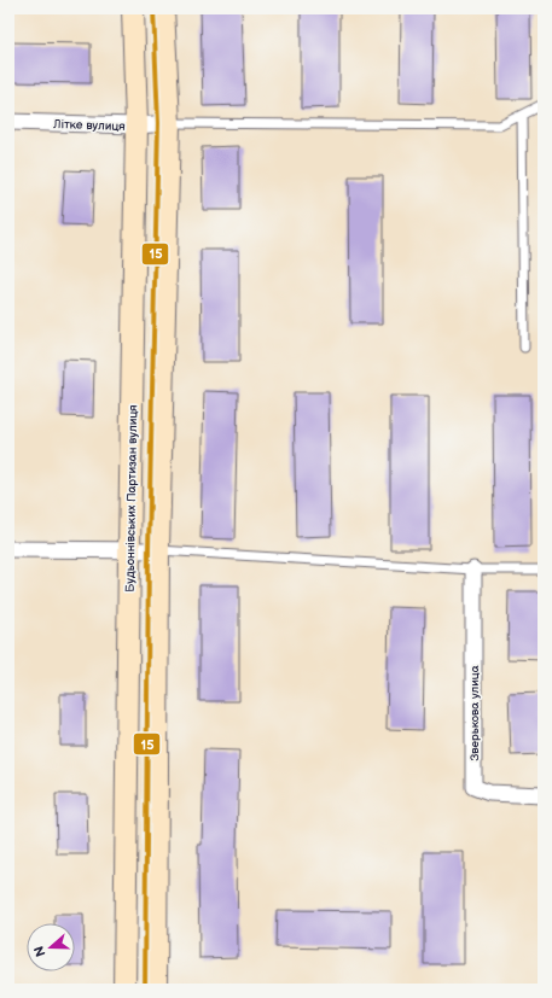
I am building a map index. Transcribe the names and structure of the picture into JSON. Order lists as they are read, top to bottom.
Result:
{
  "streets": {
    "main road": ["Будьоннівських Партизан вулиця"],
    "street": ["Літке вулиця", "Зверькова улица"]
  },
  "crossings": [
    ["Літке вулиця", "Будьоннівських Партизан вулиця"]
  ],
  "lines": ["transit line 15"],
  "north": "left"
}
